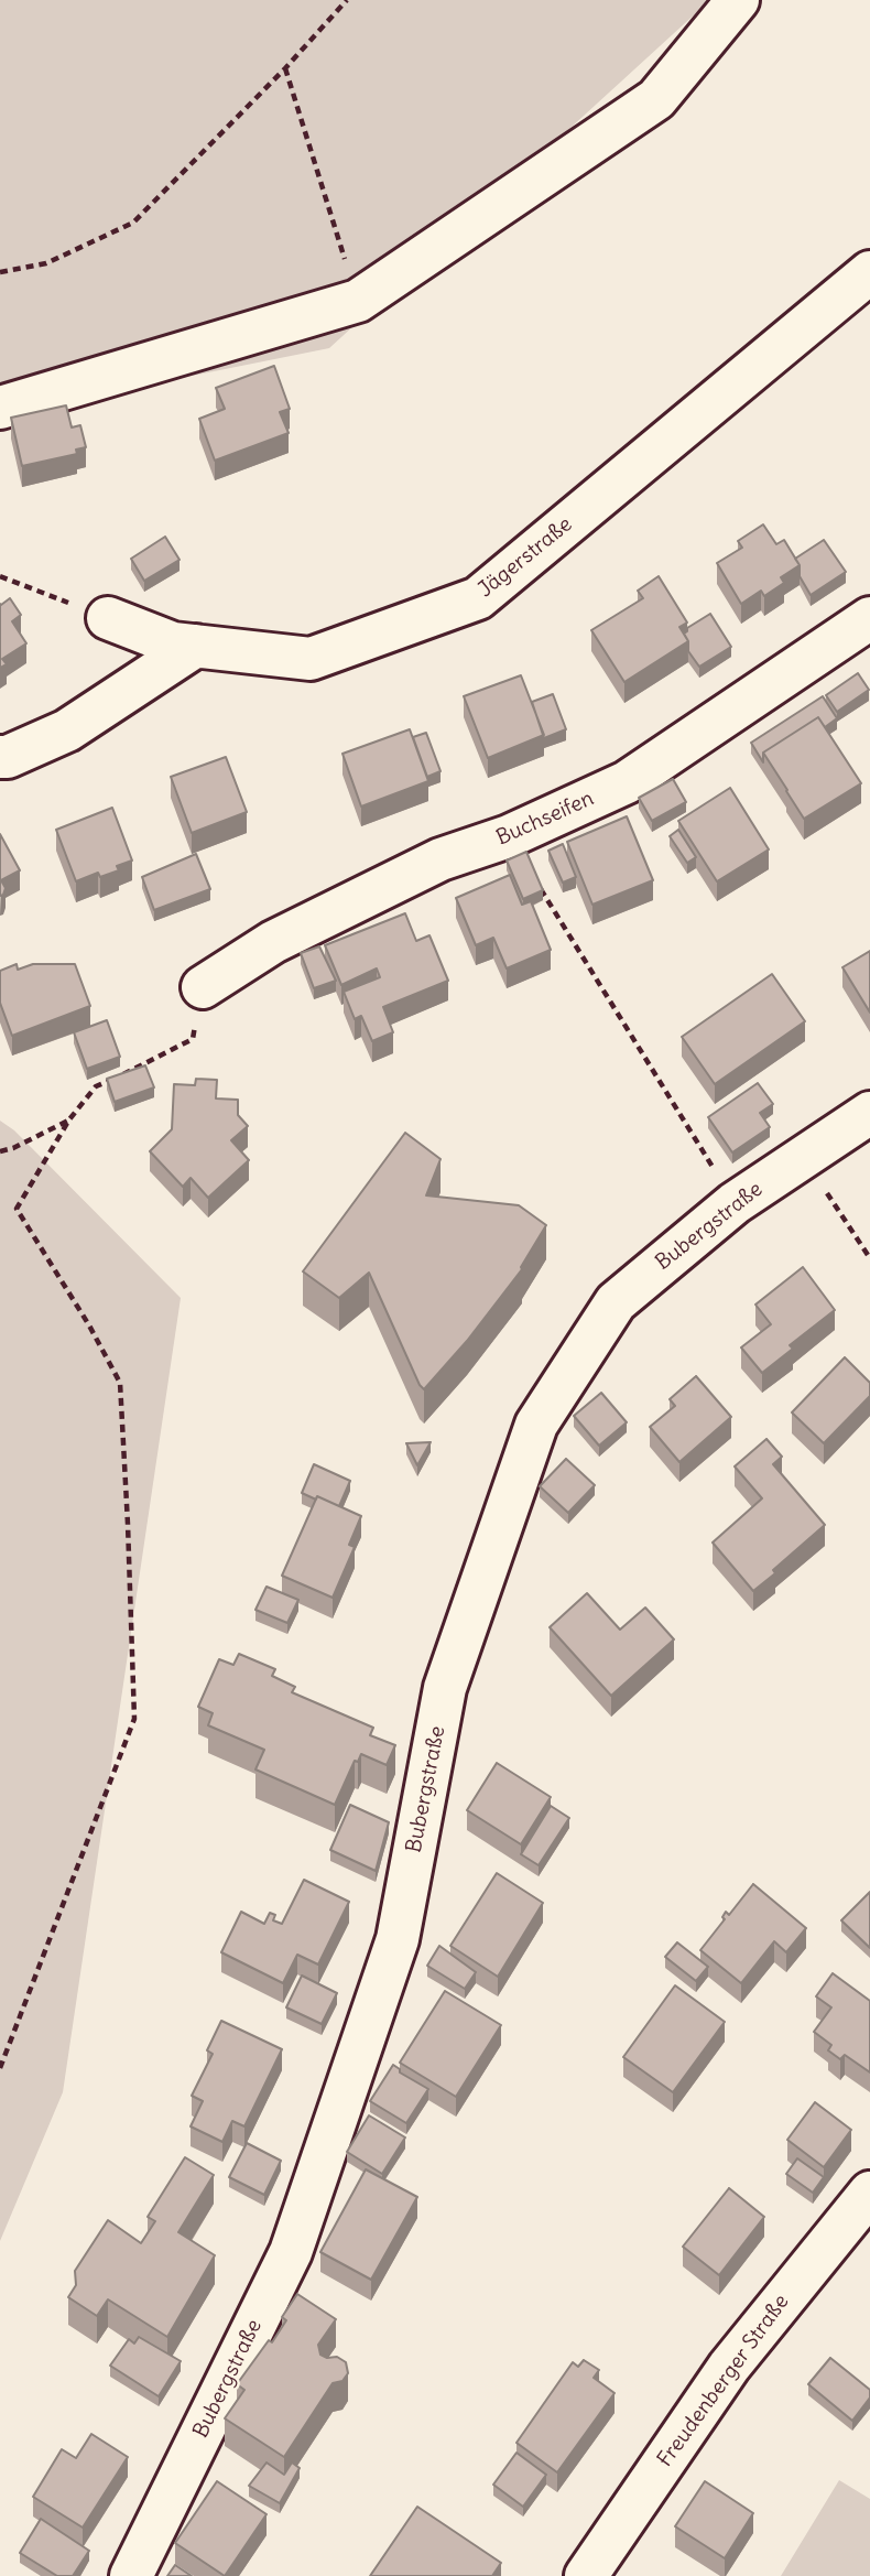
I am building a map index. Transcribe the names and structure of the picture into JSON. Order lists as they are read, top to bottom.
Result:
{
  "streets": {
    "street": [
      "Jägerstraße",
      "Buchseifen",
      "Bubergstraße",
      "Freudenberger Straße"
    ]
  }
}
